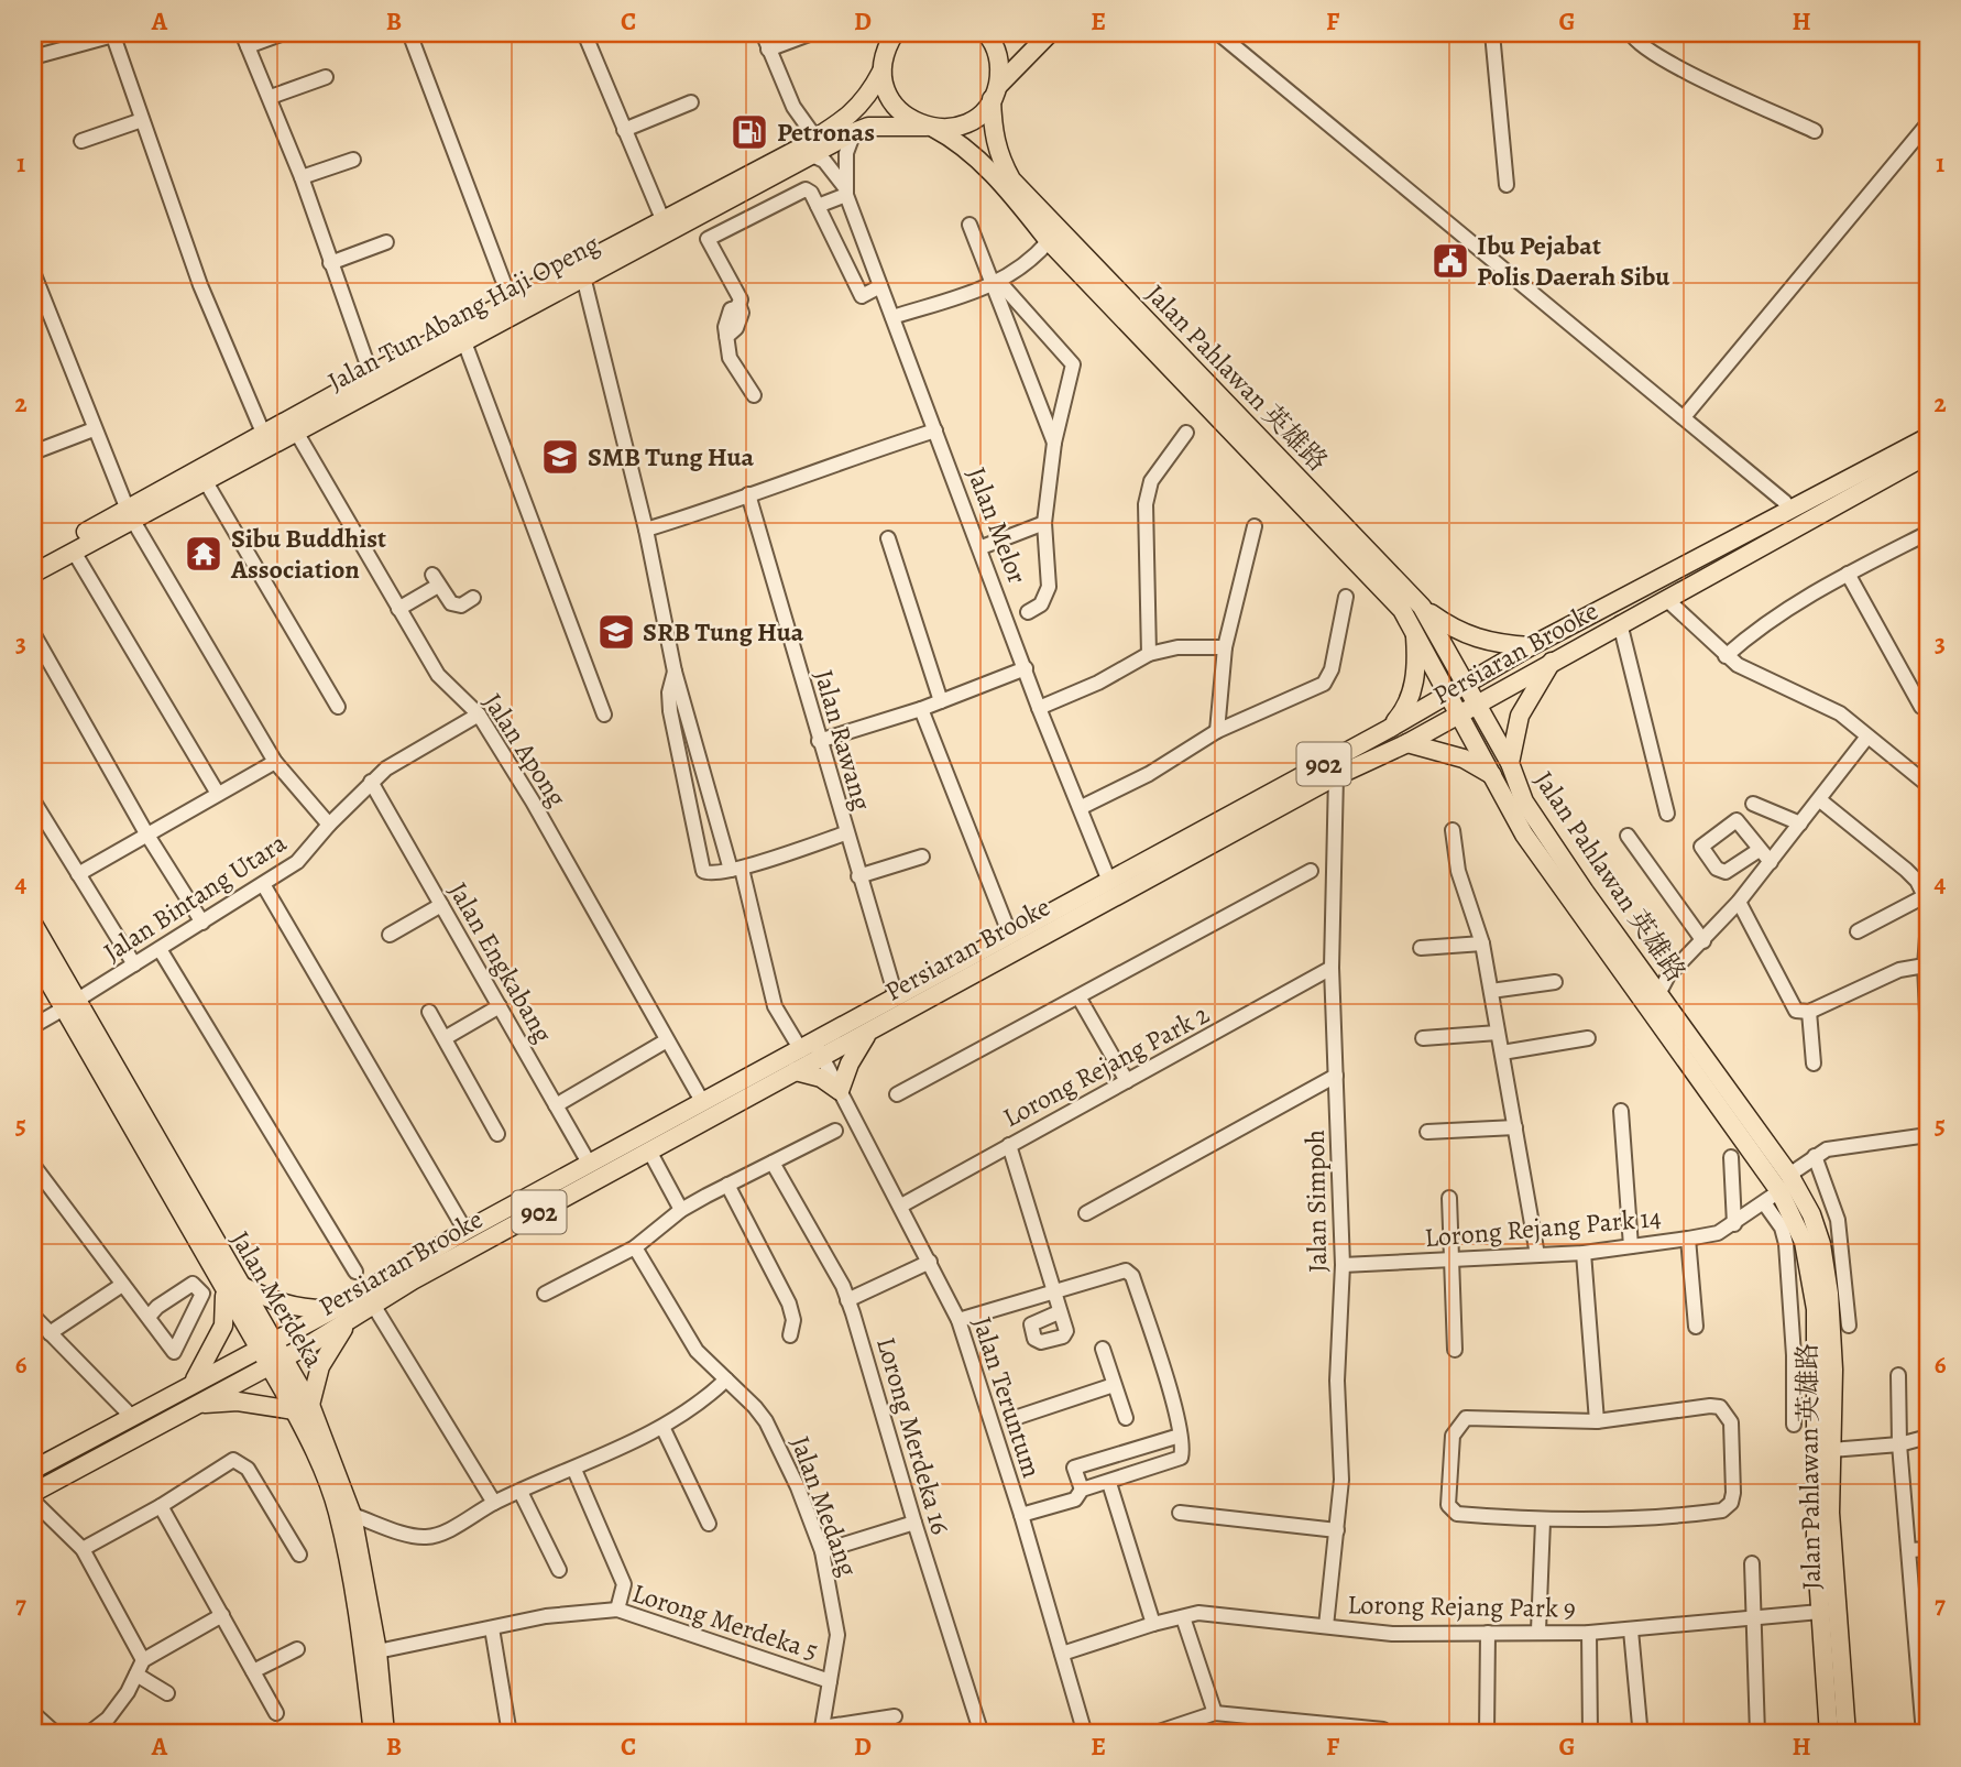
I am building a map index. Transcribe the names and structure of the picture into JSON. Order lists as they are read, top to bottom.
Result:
{
  "streets": {
    "main road": [
      "Jalan Tun Abang Haji Openg",
      "Jalan Pahlawan 英雄路",
      "Persiaran Brooke",
      "902",
      "Jalan Merdeka"
    ],
    "street": [
      "Jalan Melor",
      "Jalan Rawang",
      "Jalan Apong",
      "Jalan Bintang Utara",
      "Jalan Engkabang",
      "Lorong Rejang Park 2",
      "Jalan Simpoh",
      "Lorong Rejang Park 14",
      "Jalan Teruntum",
      "Lorong Merdeka 16",
      "Jalan Medang",
      "Lorong Rejang Park 9",
      "Lorong Merdeka 5"
    ]
  },
  "crossings": [
    ["Jalan Tun Abang Haji Openg", "Jalan Pahlawan 英雄路"],
    ["Jalan Tun Abang Haji Openg", "Jalan Melor"],
    ["Jalan Tun Abang Haji Openg", "Jalan Apong"],
    ["Jalan Pahlawan 英雄路", "Persiaran Brooke"],
    ["Jalan Pahlawan 英雄路", "Lorong Rejang Park 14"],
    ["Jalan Pahlawan 英雄路", "Lorong Rejang Park 9"],
    ["Jalan Melor", "Persiaran Brooke"],
    ["Persiaran Brooke", "Jalan Rawang"],
    ["Persiaran Brooke", "Jalan Apong"],
    ["Persiaran Brooke", "Jalan Engkabang"],
    ["Persiaran Brooke", "Jalan Simpoh"],
    ["Persiaran Brooke", "Jalan Merdeka"],
    ["Persiaran Brooke", "Jalan Teruntum"],
    ["Jalan Apong", "Jalan Bintang Utara"],
    ["Jalan Bintang Utara", "Jalan Engkabang"],
    ["Jalan Bintang Utara", "Jalan Merdeka"],
    ["Lorong Rejang Park 2", "Jalan Simpoh"],
    ["Lorong Rejang Park 2", "Jalan Teruntum"],
    ["Jalan Simpoh", "Lorong Rejang Park 14"],
    ["Jalan Simpoh", "Lorong Rejang Park 9"],
    ["Jalan Merdeka", "Lorong Merdeka 5"],
    ["Jalan Teruntum", "Lorong Rejang Park 9"],
    ["Jalan Medang", "Lorong Merdeka 5"]
  ],
  "places": {
    "fuel station": ["Petronas"],
    "public building": ["Ibu Pejabat Polis Daerah Sibu"],
    "school or university": ["SMB Tung Hua", "SRB Tung Hua"],
    "temple": ["Sibu Buddhist Association"]
  },
  "grid": {
    "columns": [
      "A",
      "B",
      "C",
      "D",
      "E",
      "F",
      "G",
      "H"
    ],
    "rows": [
      "1",
      "2",
      "3",
      "4",
      "5",
      "6",
      "7"
    ]
  }
}
